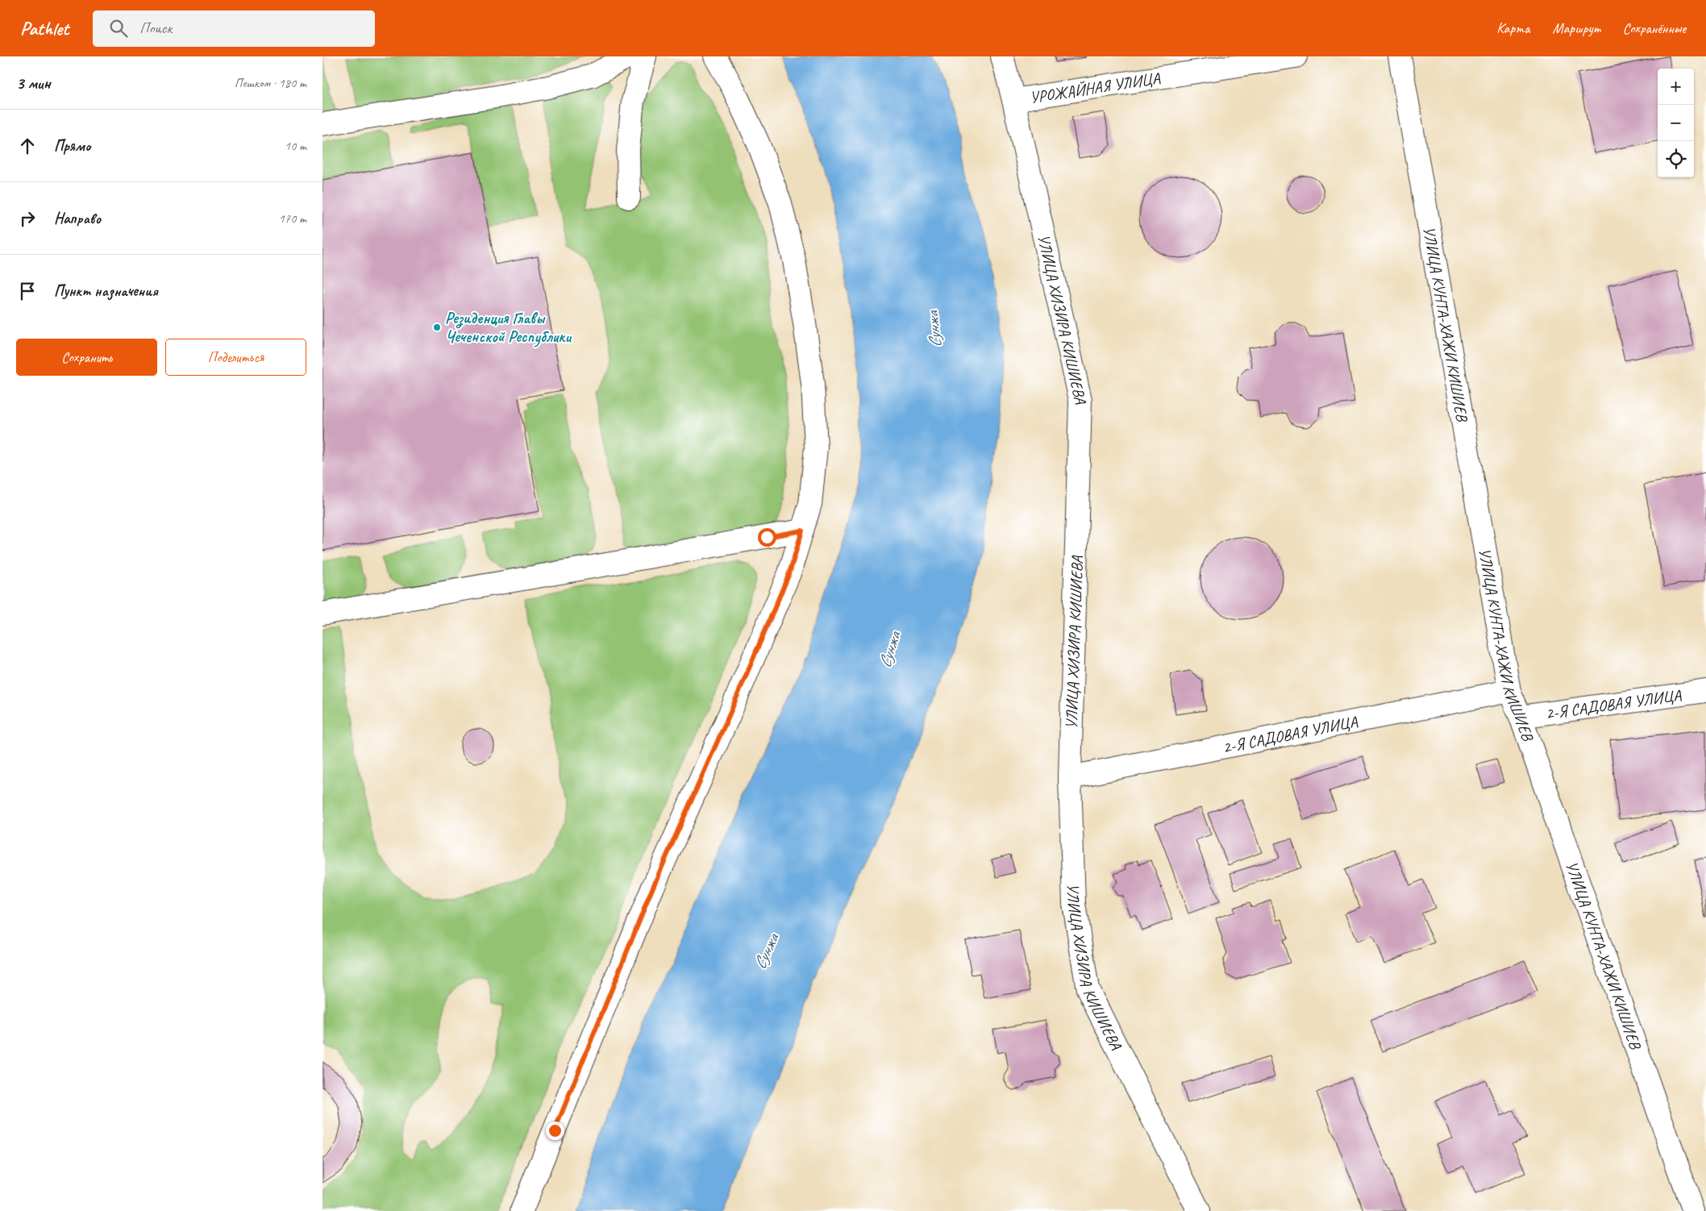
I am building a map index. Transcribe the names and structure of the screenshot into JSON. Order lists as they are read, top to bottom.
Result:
{
  "streets": {
    "street": [
      "УРОЖАЙНАЯ УЛИЦА",
      "УЛИЦА ХИЗИРА КИШИЕВА",
      "УЛИЦА КУНТА-ХАЖИ КИШИЕВ",
      "2-Я САДОВАЯ УЛИЦА"
    ]
  },
  "crossings": [
    ["УРОЖАЙНАЯ УЛИЦА", "УЛИЦА ХИЗИРА КИШИЕВА"],
    ["УЛИЦА ХИЗИРА КИШИЕВА", "2-Я САДОВАЯ УЛИЦА"],
    ["УЛИЦА КУНТА-ХАЖИ КИШИЕВ", "2-Я САДОВАЯ УЛИЦА"]
  ],
  "water": ["Сунжа"],
  "places": ["Резиденция Главы Чеченской Республики"],
  "page": {
    "header": "Pathlet",
    "search": "Поиск",
    "nav": ["Карта", "Маршрут", "Сохранённые"],
    "heading": ["3 мин", "Пешком · 180 m"],
    "map_buttons": ["+", "−"],
    "list": [
      ["Прямо", "10 m"],
      ["Направо", "170 m"],
      "Пункт назначения"
    ],
    "buttons": ["Сохранить", "Поделиться"]
  }
}
